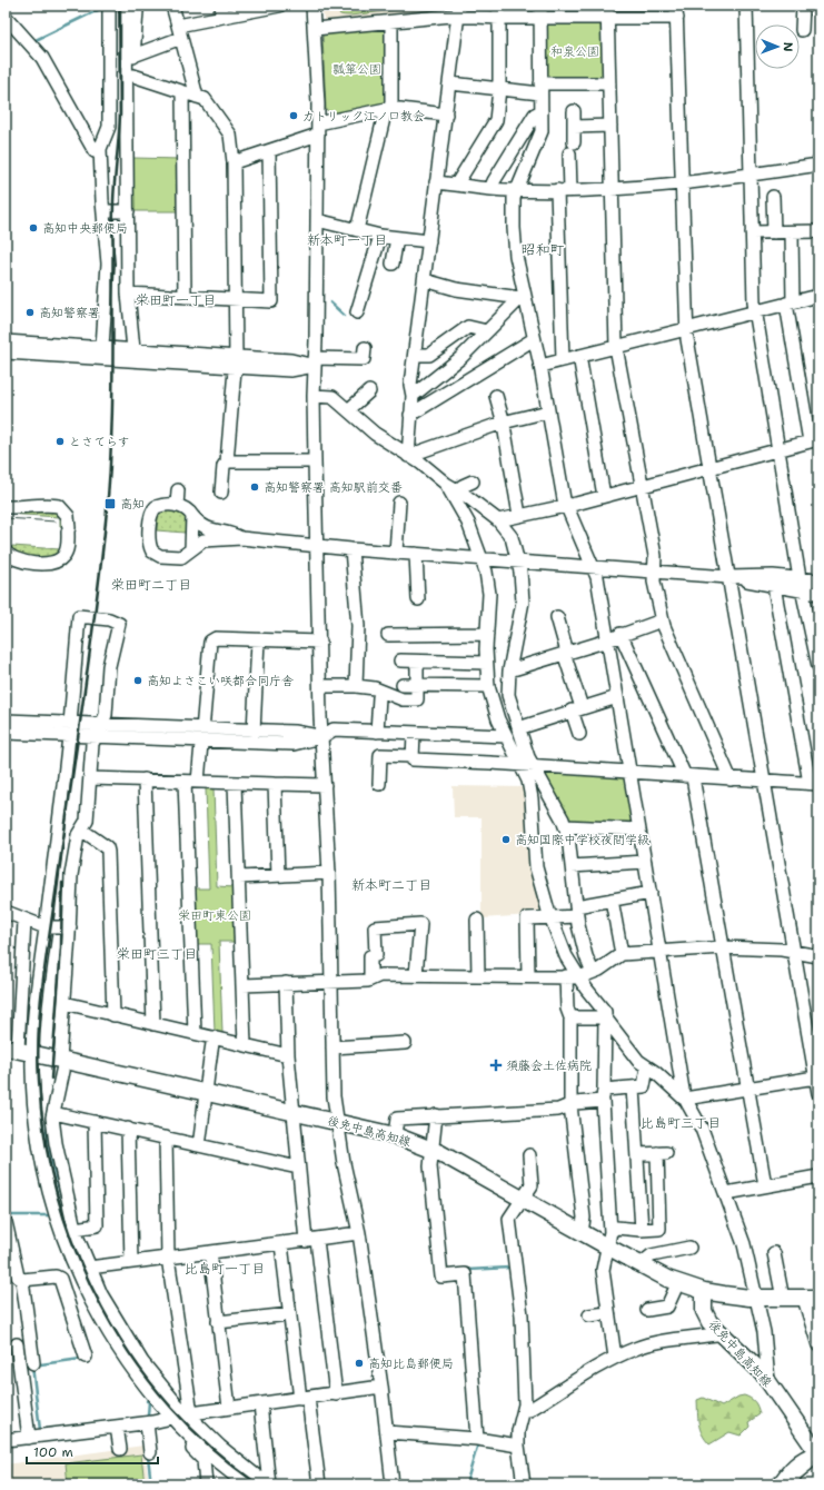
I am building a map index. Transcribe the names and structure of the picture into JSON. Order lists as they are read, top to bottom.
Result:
{
  "streets": {
    "main road": ["後免中島高知線"]
  },
  "districts": [
    "新本町一丁目",
    "昭和町",
    "栄田町一丁目",
    "栄田町二丁目",
    "新本町二丁目",
    "栄田町三丁目",
    "比島町三丁目",
    "比島町一丁目"
  ],
  "parks": ["和泉公園", "瓢箪公園", "栄田町東公園"],
  "places": {
    "other": [
      "カトリック江ノ口教会",
      "高知中央郵便局",
      "高知警察署",
      "とさてらす",
      "高知警察署 高知駅前交番",
      "高知よさこい咲都合同庁舎",
      "高知国際中学校夜間学級",
      "高知比島郵便局"
    ],
    "transit": ["高知"],
    "health": ["須藤会土佐病院"]
  },
  "scale_bar": "100 m",
  "north": "right"
}
